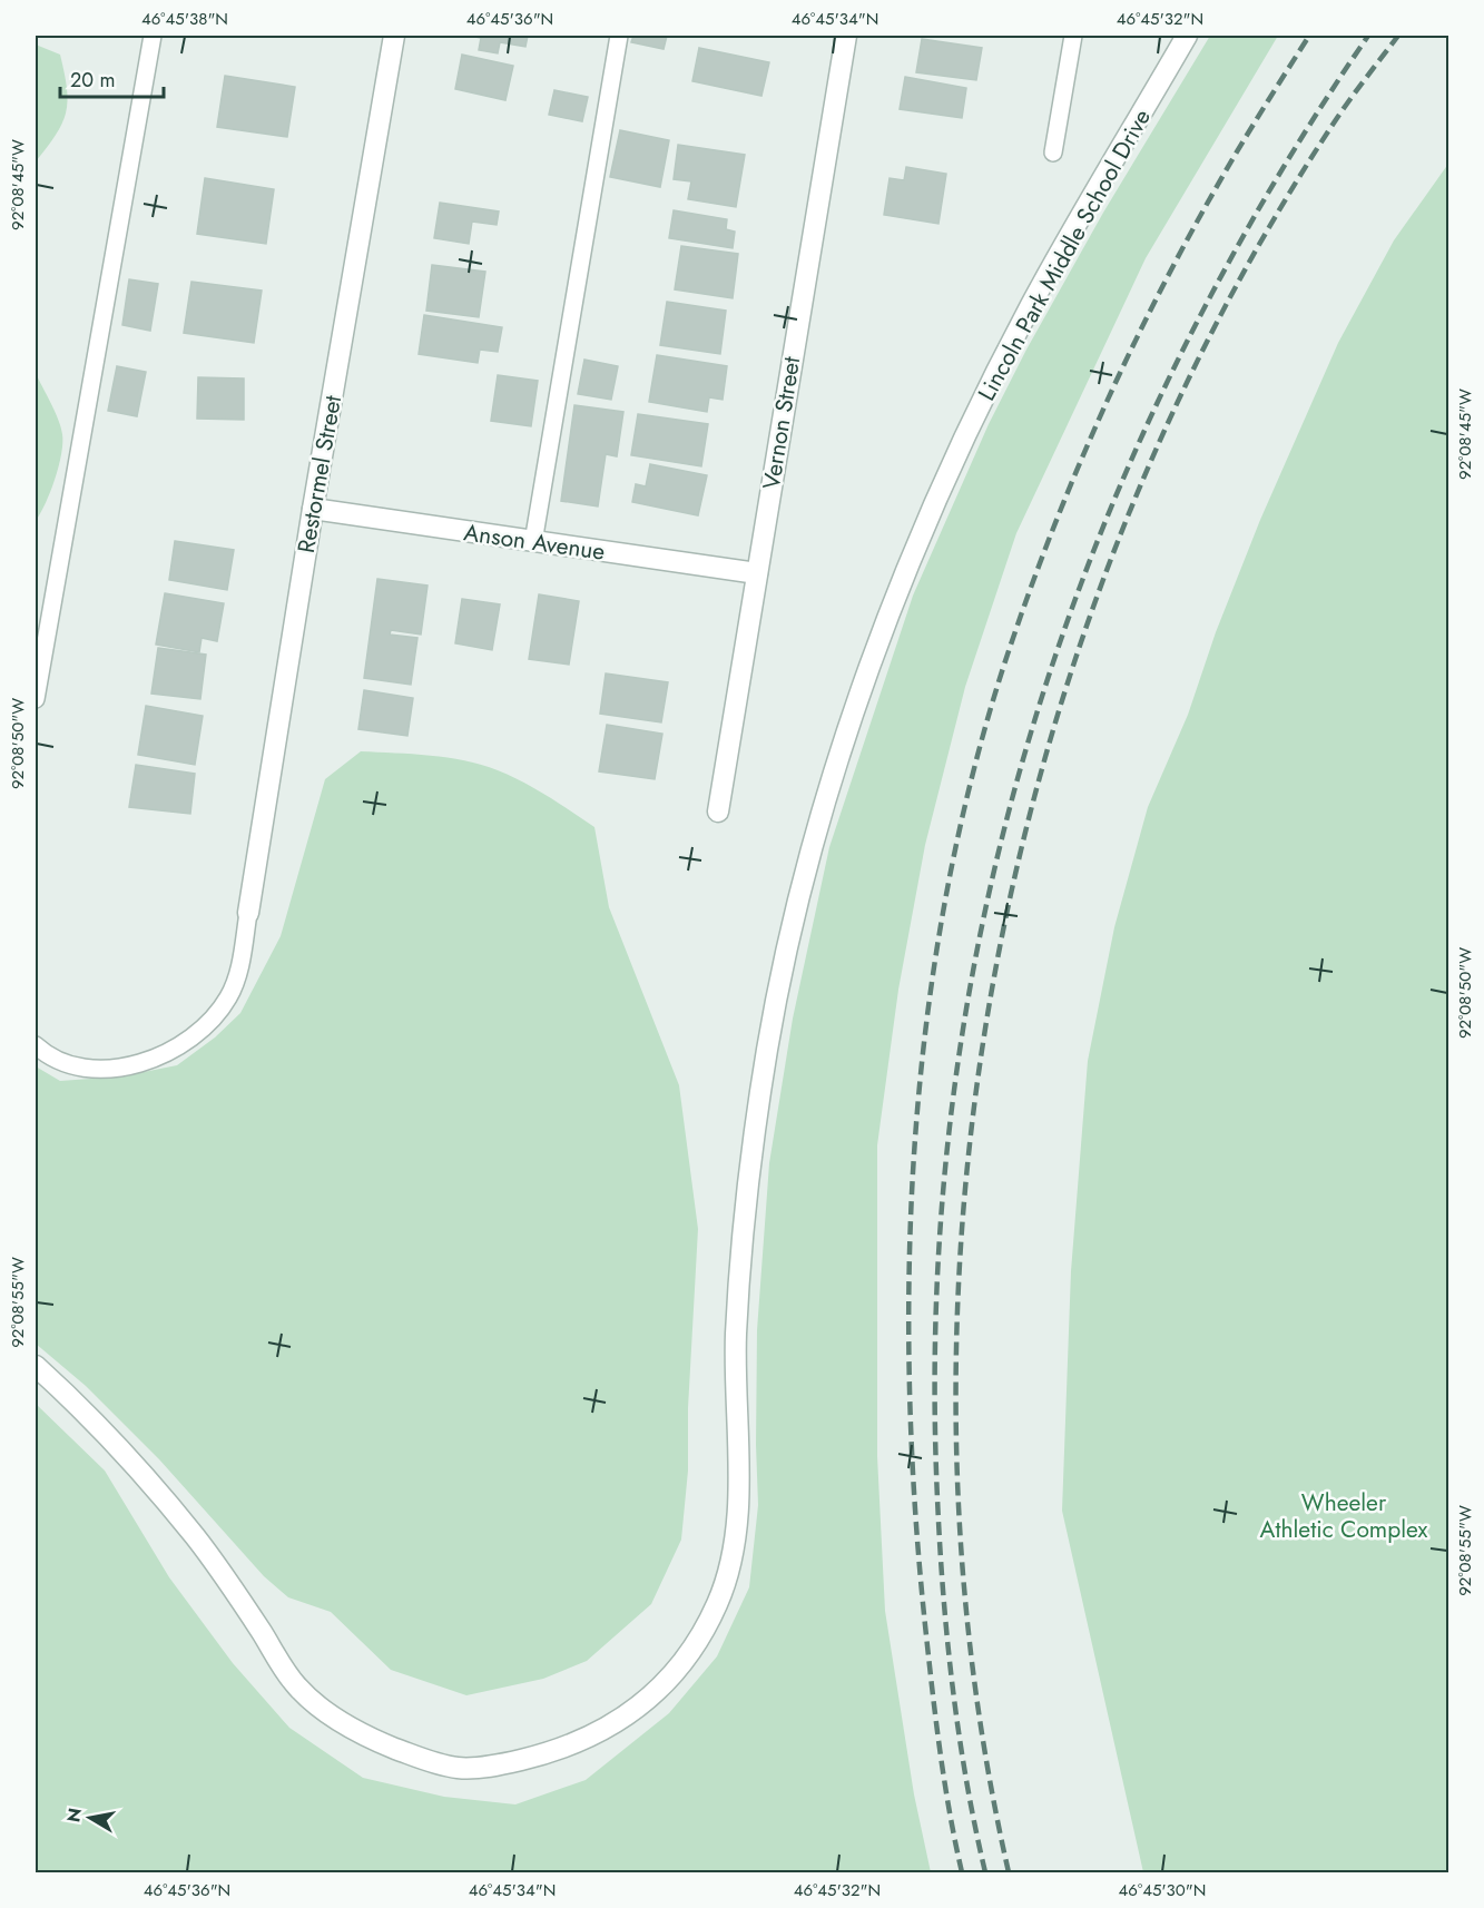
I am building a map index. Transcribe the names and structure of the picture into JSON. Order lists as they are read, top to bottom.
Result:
{
  "streets": {
    "street": [
      "Lincoln Park Middle School Drive",
      "Vernon Street",
      "Restormel Street",
      "Anson Avenue"
    ]
  },
  "crossings": [
    ["Vernon Street", "Anson Avenue"],
    ["Restormel Street", "Anson Avenue"]
  ],
  "parks": ["Wheeler Athletic Complex"],
  "scale_bar": "20 m",
  "north": "left",
  "coordinates": [
    "46°45'38\"N",
    "46°45'36\"N",
    "46°45'34\"N",
    "46°45'32\"N",
    "92°08'45\"W",
    "92°08'50\"W",
    "92°08'55\"W",
    "46°45'30\"N"
  ]
}
